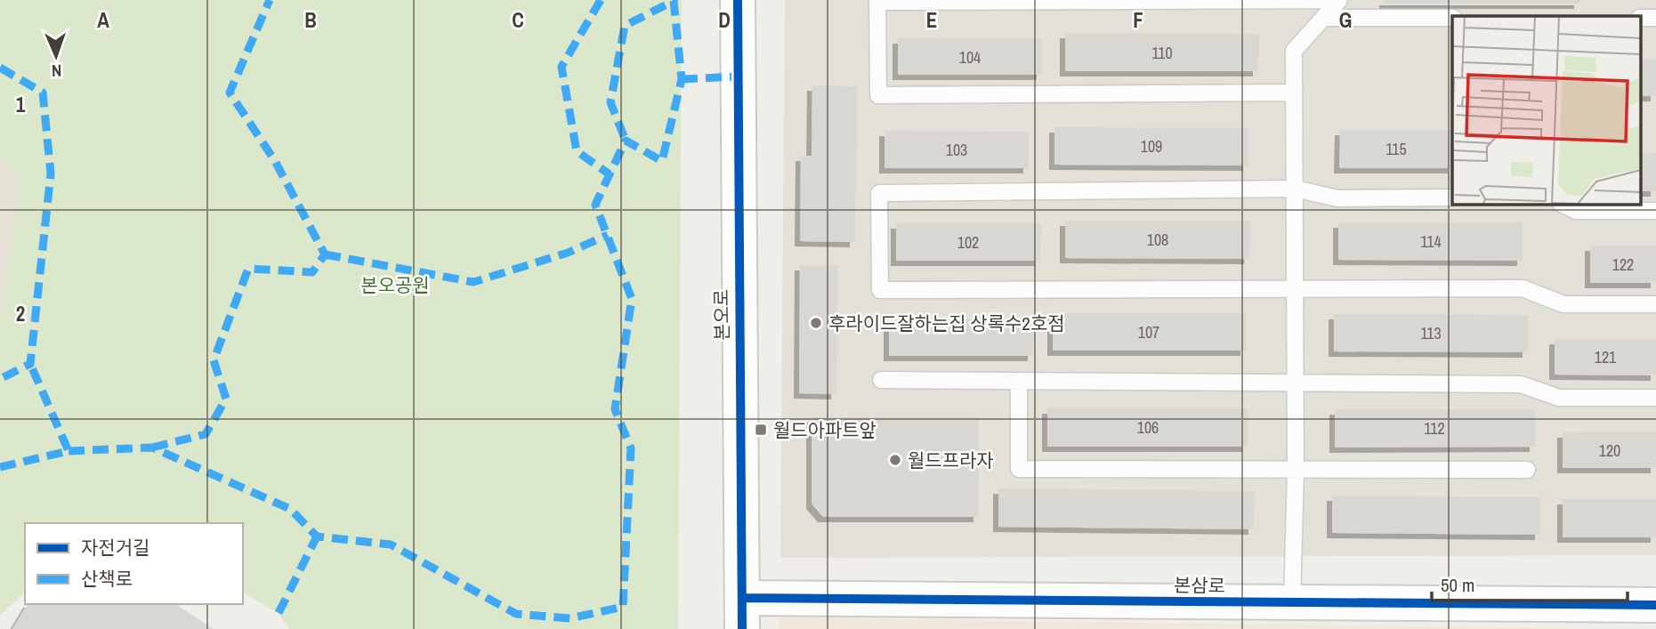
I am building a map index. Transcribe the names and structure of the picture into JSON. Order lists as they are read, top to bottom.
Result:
{
  "streets": {
    "street": ["본오로", "본삼로"]
  },
  "crossings": [
    ["본오로", "본삼로"]
  ],
  "parks": ["본오공원"],
  "places": {
    "other": ["후라이드잘하는집 상록수2호점", "월드프라자"],
    "transit": ["월드아파트앞"]
  },
  "house_numbers": [
    "110",
    "104",
    "109",
    "115",
    "103",
    "108",
    "114",
    "102",
    "122",
    "107",
    "113",
    "121",
    "106",
    "112",
    "120"
  ],
  "legend": ["자전거길", "산책로"],
  "scale_bar": "50 m",
  "north": "bottom",
  "grid": {
    "columns": [
      "A",
      "B",
      "C",
      "D",
      "E",
      "F",
      "G"
    ],
    "rows": ["1", "2"]
  }
}
